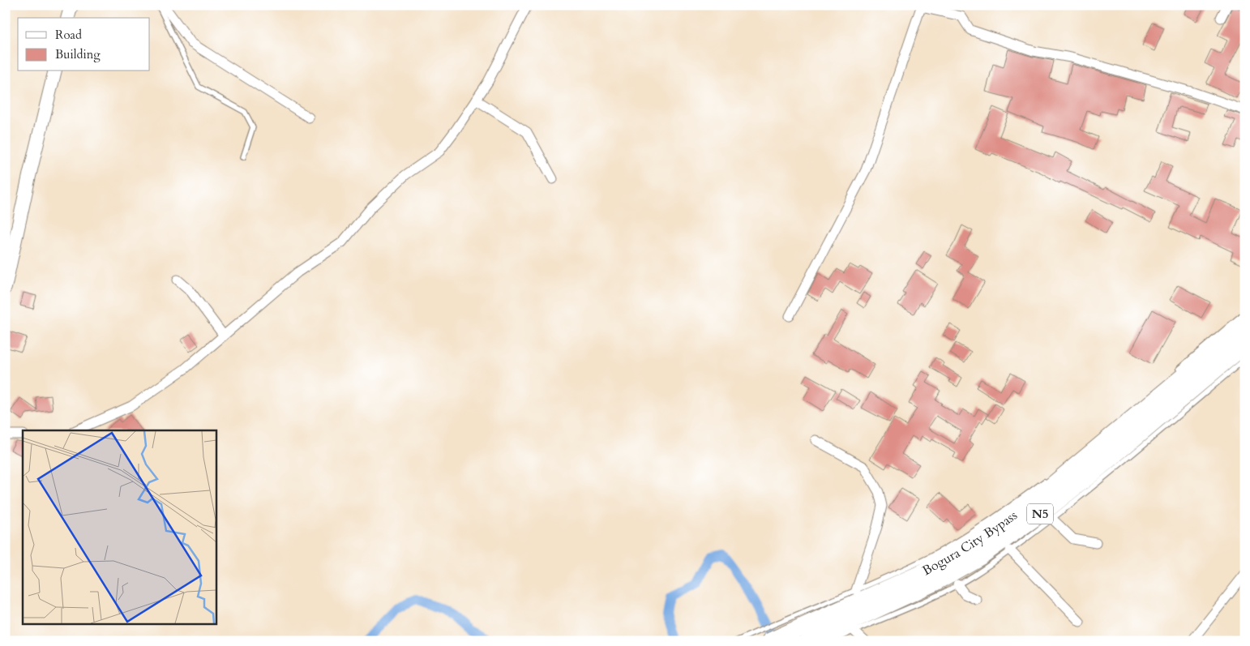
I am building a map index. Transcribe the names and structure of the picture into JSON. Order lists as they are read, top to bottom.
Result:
{
  "streets": {
    "highway": ["N5", "Bogura City Bypass"]
  },
  "legend": ["Road", "Building"]
}
